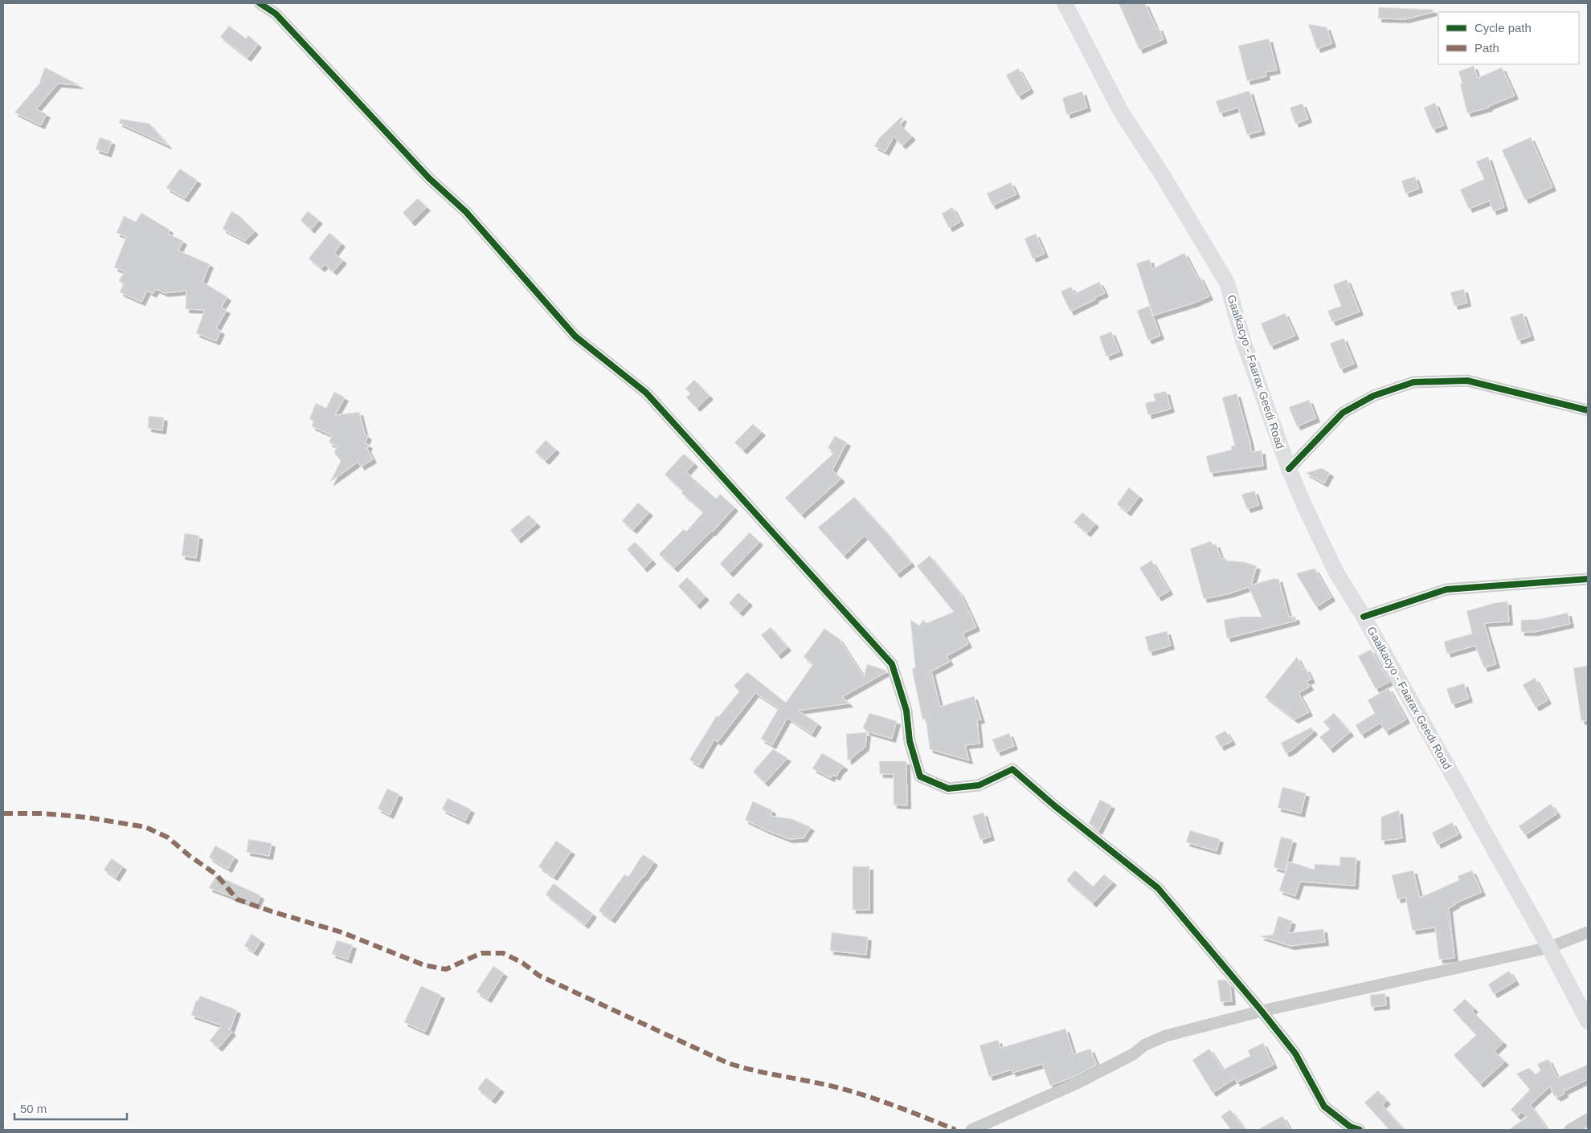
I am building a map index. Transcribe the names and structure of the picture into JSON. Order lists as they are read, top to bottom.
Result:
{
  "streets": {
    "main road": ["Gaalkacyo - Faarax Geedi Road"]
  },
  "legend": ["Cycle path", "Path"],
  "scale_bar": "50 m"
}
